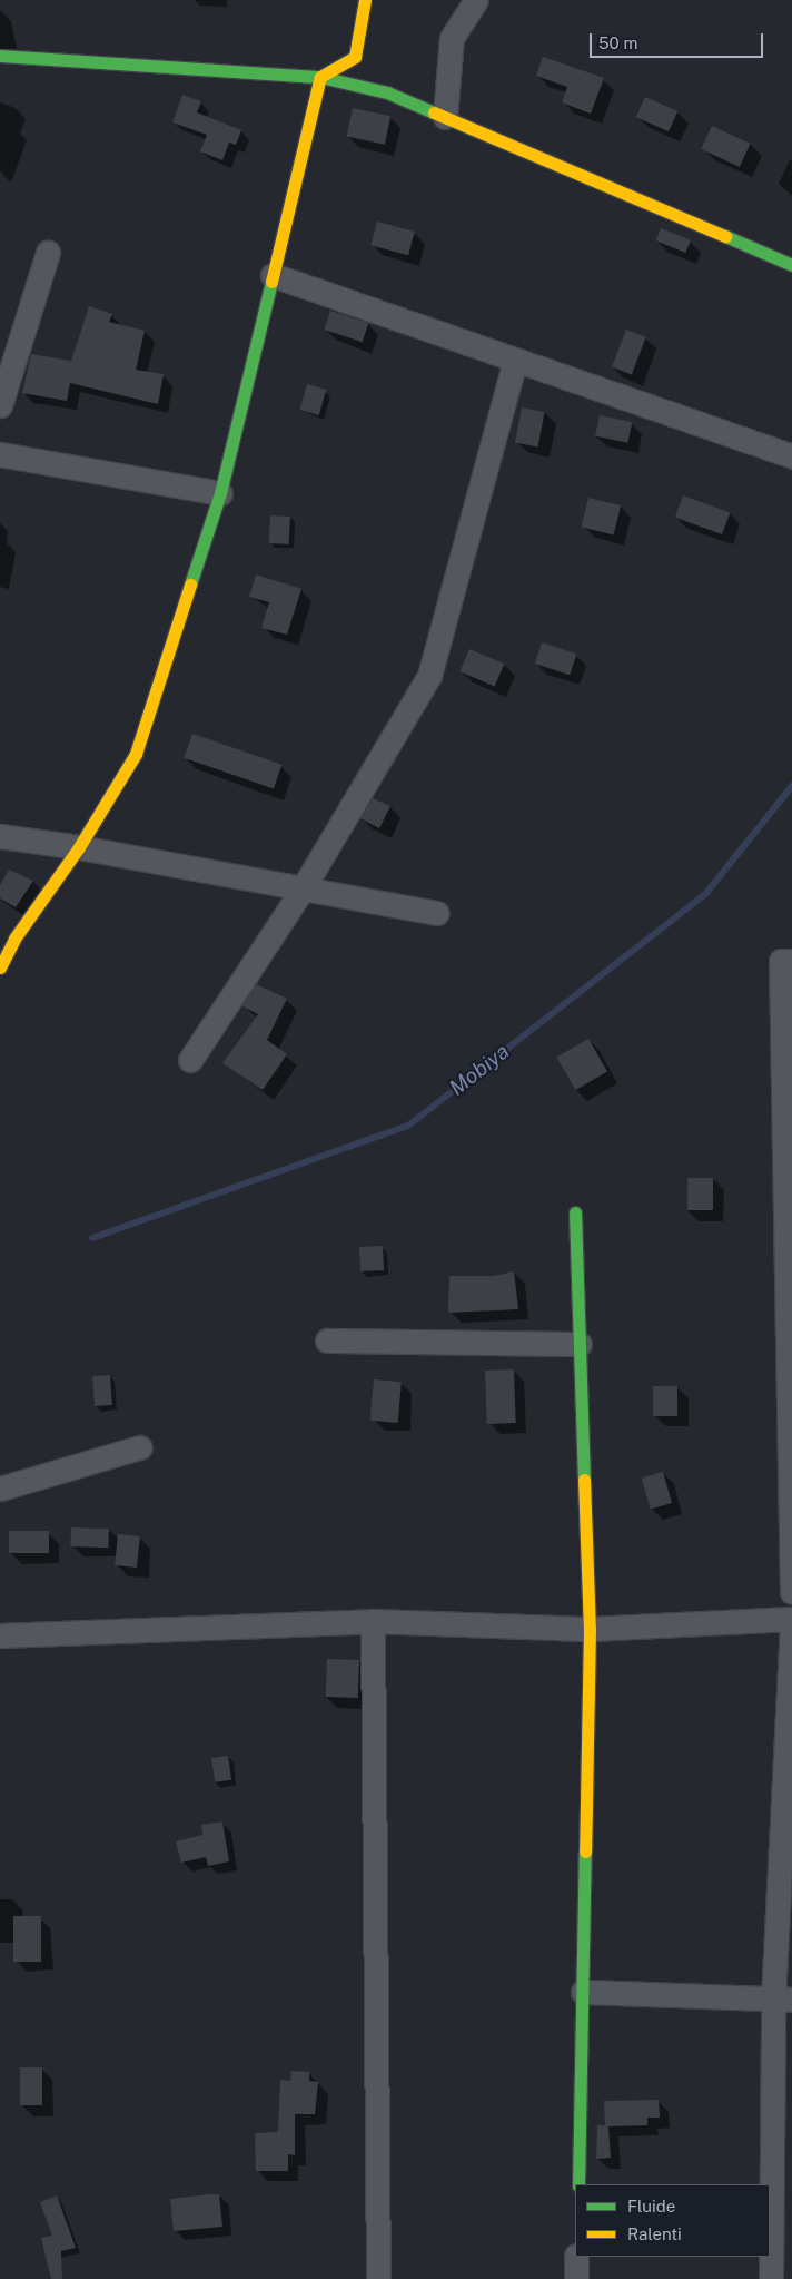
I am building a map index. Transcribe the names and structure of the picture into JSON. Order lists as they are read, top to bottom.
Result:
{
  "water": ["Mobiya"],
  "legend": ["Fluide", "Ralenti"],
  "scale_bar": "50 m"
}
